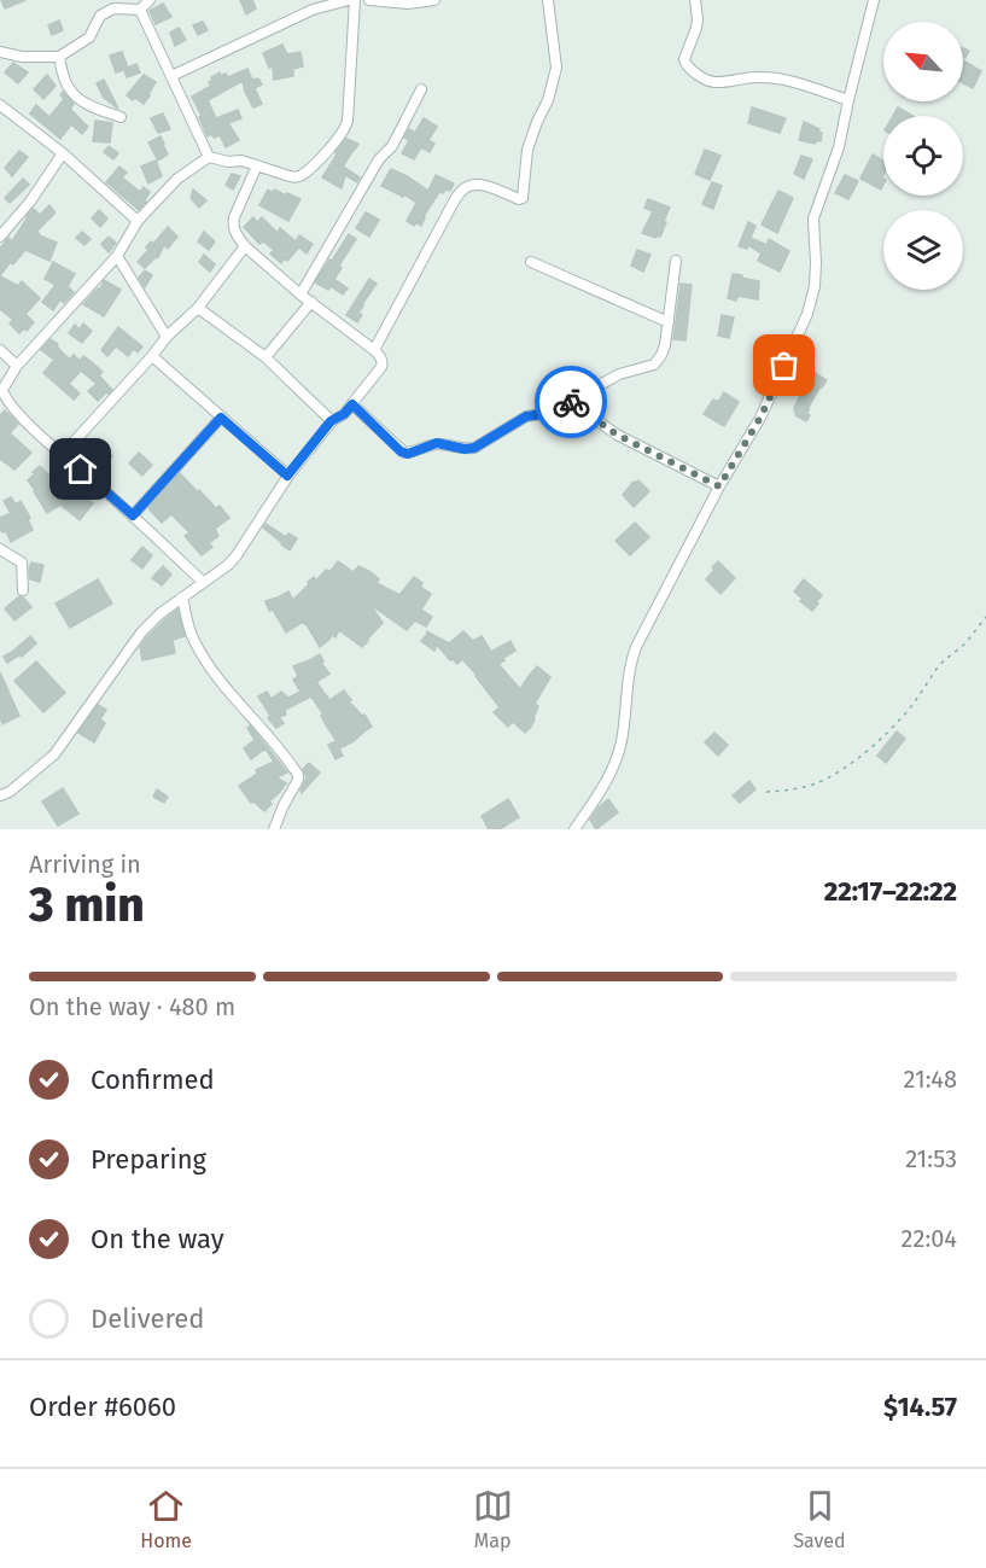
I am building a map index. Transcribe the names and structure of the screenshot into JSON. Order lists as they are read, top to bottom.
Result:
{
  "north": "top left",
  "page": {
    "heading": ["3 min", "Arriving in", "22:17–22:22"],
    "panel": ["Order #6060", "$14.57"],
    "bar": "On the way · 480 m",
    "list": [
      ["Confirmed", "21:48"],
      ["Preparing", "21:53"],
      ["On the way", "22:04"],
      "Delivered"
    ],
    "tabs": ["Home", "Map", "Saved"]
  }
}
